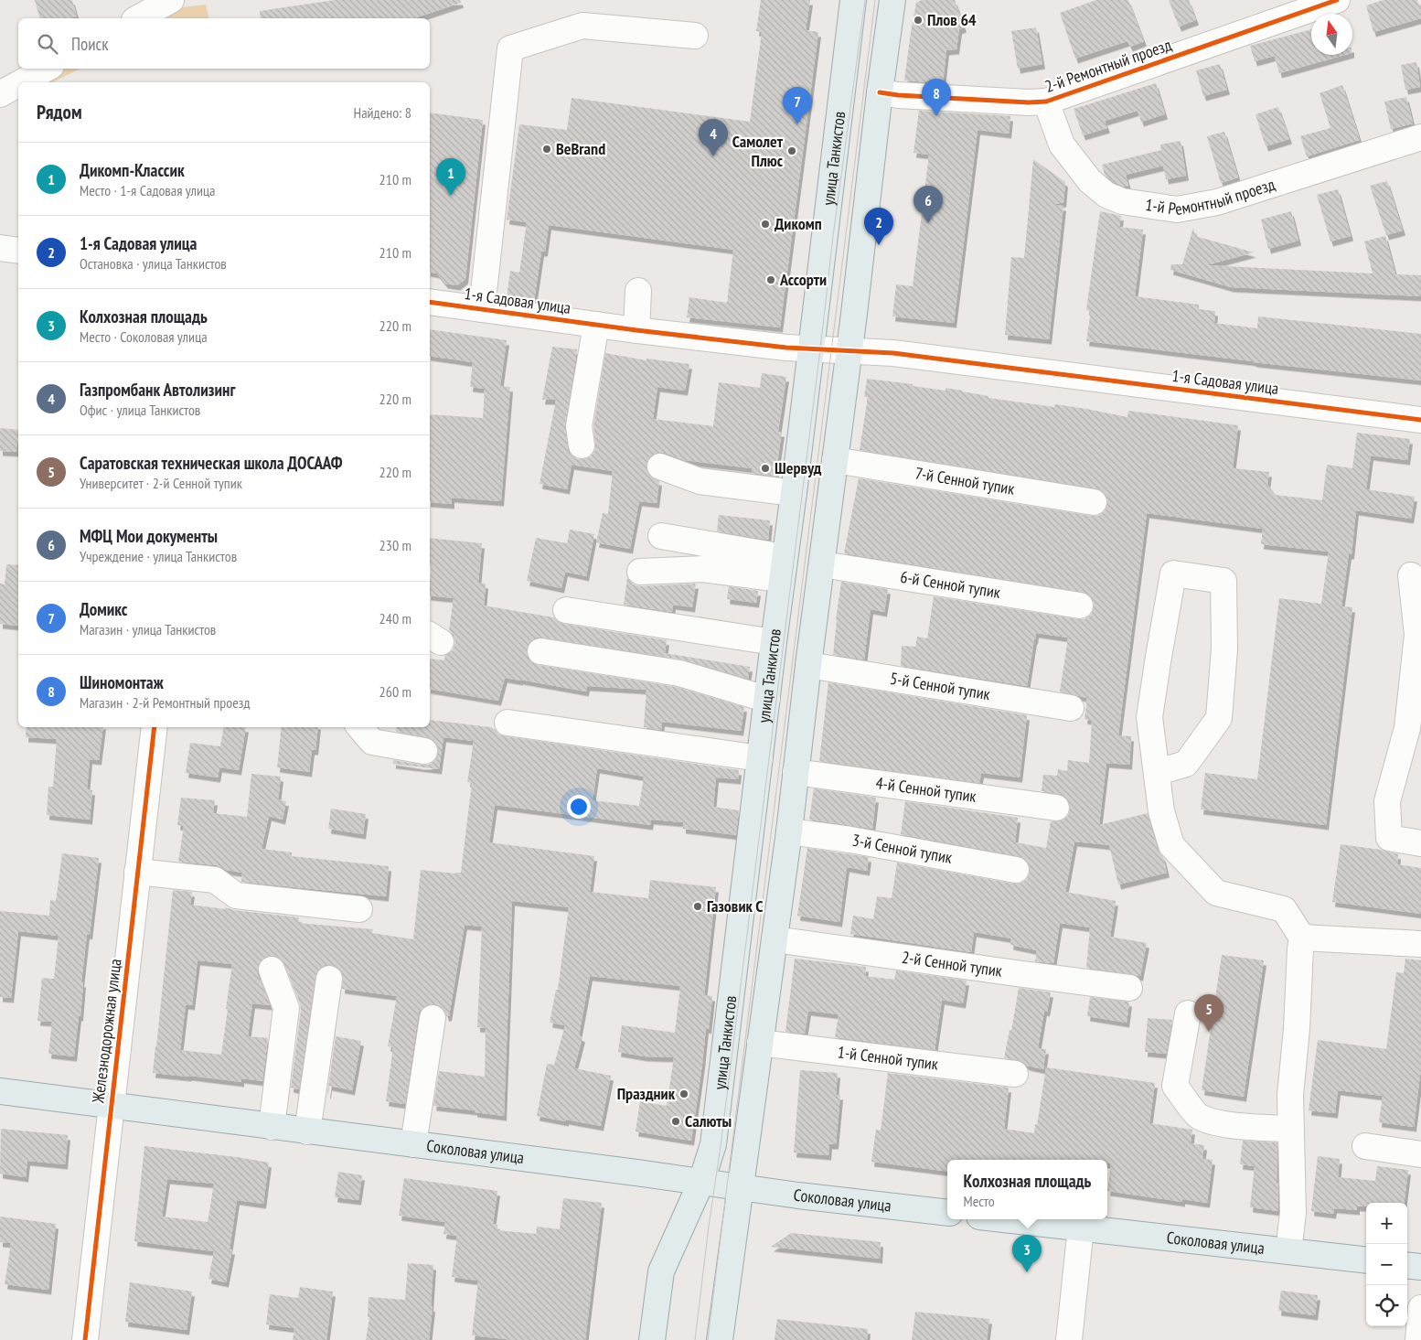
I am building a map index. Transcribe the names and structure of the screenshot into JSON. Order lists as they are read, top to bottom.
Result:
{
  "streets": {
    "main road": ["улица Танкистов", "Соколовая улица"],
    "street": [
      "2-й Ремонтный проезд",
      "1-й Ремонтный проезд",
      "1-я Садовая улица",
      "7-й Сенной тупик",
      "6-й Сенной тупик",
      "5-й Сенной тупик",
      "4-й Сенной тупик",
      "3-й Сенной тупик",
      "2-й Сенной тупик",
      "Железнодорожная улица",
      "1-й Сенной тупик"
    ]
  },
  "crossings": [
    ["2-й Ремонтный проезд", "улица Танкистов"],
    ["2-й Ремонтный проезд", "1-й Ремонтный проезд"],
    ["улица Танкистов", "1-я Садовая улица"],
    ["улица Танкистов", "7-й Сенной тупик"],
    ["улица Танкистов", "6-й Сенной тупик"],
    ["улица Танкистов", "5-й Сенной тупик"],
    ["улица Танкистов", "4-й Сенной тупик"],
    ["улица Танкистов", "3-й Сенной тупик"],
    ["улица Танкистов", "2-й Сенной тупик"],
    ["улица Танкистов", "1-й Сенной тупик"],
    ["улица Танкистов", "Соколовая улица"],
    ["Железнодорожная улица", "Соколовая улица"]
  ],
  "places": [
    "Плов 64",
    "BeBrand",
    "Самолет Плюс",
    "Дикомп",
    "Ассорти",
    "Шервуд",
    "Газовик С",
    "Праздник",
    "Салюты"
  ],
  "north": "top",
  "page": {
    "search": "Поиск",
    "pins": [
      "8",
      "7",
      "4",
      "1",
      "6",
      "2",
      "5",
      "3"
    ],
    "heading": ["Рядом", "Найдено: 8"],
    "list": [
      {
        "mark": "1",
        "name": "Дикомп-Классик",
        "note": "Место · 1-я Садовая улица",
        "value": "210 m"
      },
      {
        "mark": "2",
        "name": "1-я Садовая улица",
        "note": "Остановка · улица Танкистов",
        "value": "210 m"
      },
      {
        "mark": "3",
        "name": "Колхозная площадь",
        "note": "Место · Соколовая улица",
        "value": "220 m"
      },
      {
        "mark": "4",
        "name": "Газпромбанк Автолизинг",
        "note": "Офис · улица Танкистов",
        "value": "220 m"
      },
      {
        "mark": "5",
        "name": "Саратовская техническая школа ДОСААФ",
        "note": "Университет · 2-й Сенной тупик",
        "value": "220 m"
      },
      {
        "mark": "6",
        "name": "МФЦ Мои документы",
        "note": "Учреждение · улица Танкистов",
        "value": "230 m"
      },
      {
        "mark": "7",
        "name": "Домикс",
        "note": "Магазин · улица Танкистов",
        "value": "240 m"
      },
      {
        "mark": "8",
        "name": "Шиномонтаж",
        "note": "Магазин · 2-й Ремонтный проезд",
        "value": "260 m"
      }
    ],
    "popup": ["Колхозная площадь", "Место"],
    "map_buttons": ["+", "−"]
  }
}
